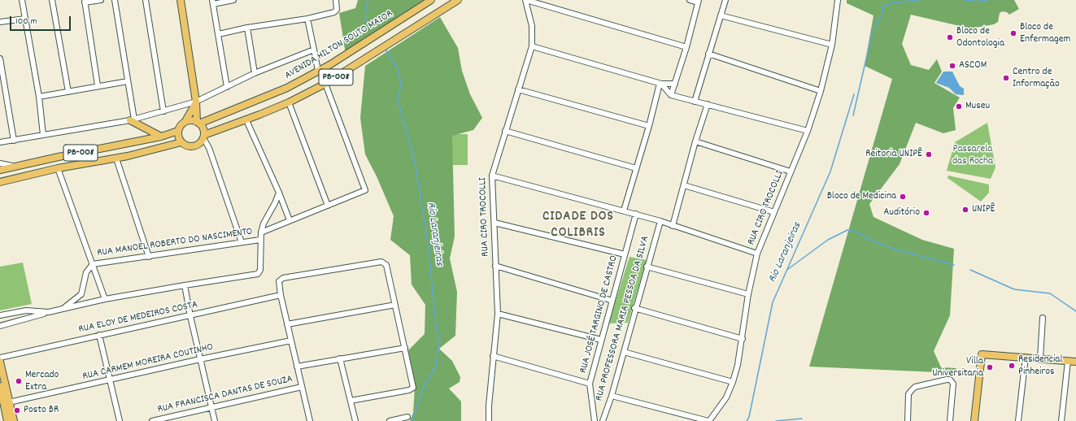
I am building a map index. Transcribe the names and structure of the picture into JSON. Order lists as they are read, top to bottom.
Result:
{
  "streets": {
    "main road": ["AVENIDA HILTON SOUTO MAIOR", "PB-008"],
    "street": [
      "RUA CIRO TROCOLLI",
      "RUA MANOEL ROBERTO DO NASCIMENTO",
      "RUA JOSÉ TARGINO DE CASTRO",
      "RUA ELOY DE MEDEIROS COSTA",
      "RUA PROFESSORA MARIA PESSOA DA SILVA",
      "RUA CARMEM MOREIRA COUTINHO",
      "RUA FRANCISCA DANTAS DE SOUZA"
    ]
  },
  "crossings": [
    ["AVENIDA HILTON SOUTO MAIOR", "PB-008"]
  ],
  "districts": ["CIDADE DOS COLIBRIS"],
  "water": ["Rio Laranjeiras"],
  "parks": ["Passarela das Rocha"],
  "places": [
    "Bloco de Enfermagem",
    "Bloco de Odontologia",
    "ASCOM",
    "Centro de Informação",
    "Museu",
    "Reitoria UNIPÊ",
    "Bloco de Medicina",
    "UNIPÊ",
    "Auditório",
    "Residencial Pinheiros",
    "Villa Universitaria",
    "Mercado Extra",
    "Posto BR"
  ],
  "scale_bar": "100 m"
}
